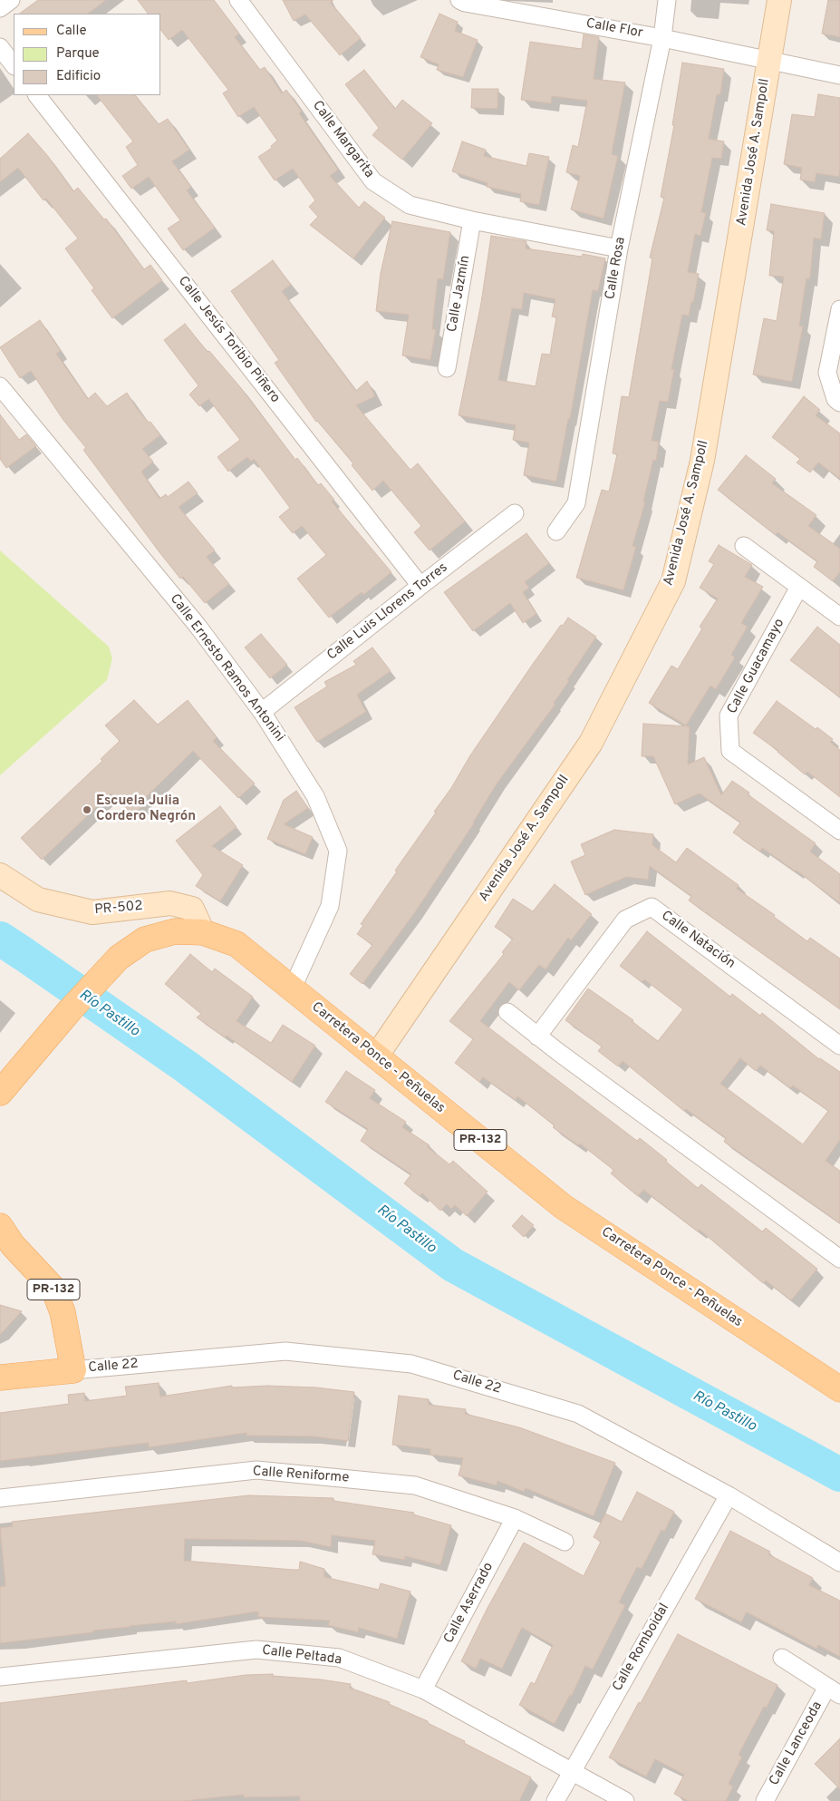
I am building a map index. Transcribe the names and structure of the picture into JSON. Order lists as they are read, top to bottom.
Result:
{
  "streets": {
    "main road": ["Carretera Ponce - Peñuelas", "PR-132"],
    "street": [
      "Calle Flor",
      "Calle Margarita",
      "Avenida José A. Sampoll",
      "Calle Rosa",
      "Calle Jazmín",
      "Calle Jesús Toribio Piñero",
      "Calle Luis Llorens Torres",
      "Calle Guacamayo",
      "Calle Ernesto Ramos Antonini",
      "PR-502",
      "Calle Natación",
      "Calle 22",
      "Calle Reniforme",
      "Calle Aserrado",
      "Calle Romboidal",
      "Calle Peltada",
      "Calle Lanceoda"
    ]
  },
  "crossings": [
    ["Calle Flor", "Avenida José A. Sampoll"],
    ["Calle Flor", "Calle Rosa"],
    ["Calle Margarita", "Calle Rosa"],
    ["Calle Margarita", "Calle Jazmín"],
    ["Avenida José A. Sampoll", "Carretera Ponce - Peñuelas"],
    ["Calle Jesús Toribio Piñero", "Calle Luis Llorens Torres"],
    ["Calle Luis Llorens Torres", "Calle Ernesto Ramos Antonini"],
    ["Calle Ernesto Ramos Antonini", "Carretera Ponce - Peñuelas"],
    ["PR-502", "Carretera Ponce - Peñuelas"],
    ["PR-132", "Calle 22"],
    ["Calle 22", "Calle Romboidal"],
    ["Calle Reniforme", "Calle Aserrado"],
    ["Calle Aserrado", "Calle Peltada"],
    ["Calle Romboidal", "Calle Peltada"]
  ],
  "water": ["Río Pastillo"],
  "places": ["Escuela Julia Cordero Negrón"],
  "legend": ["Calle", "Parque", "Edificio"]
}
